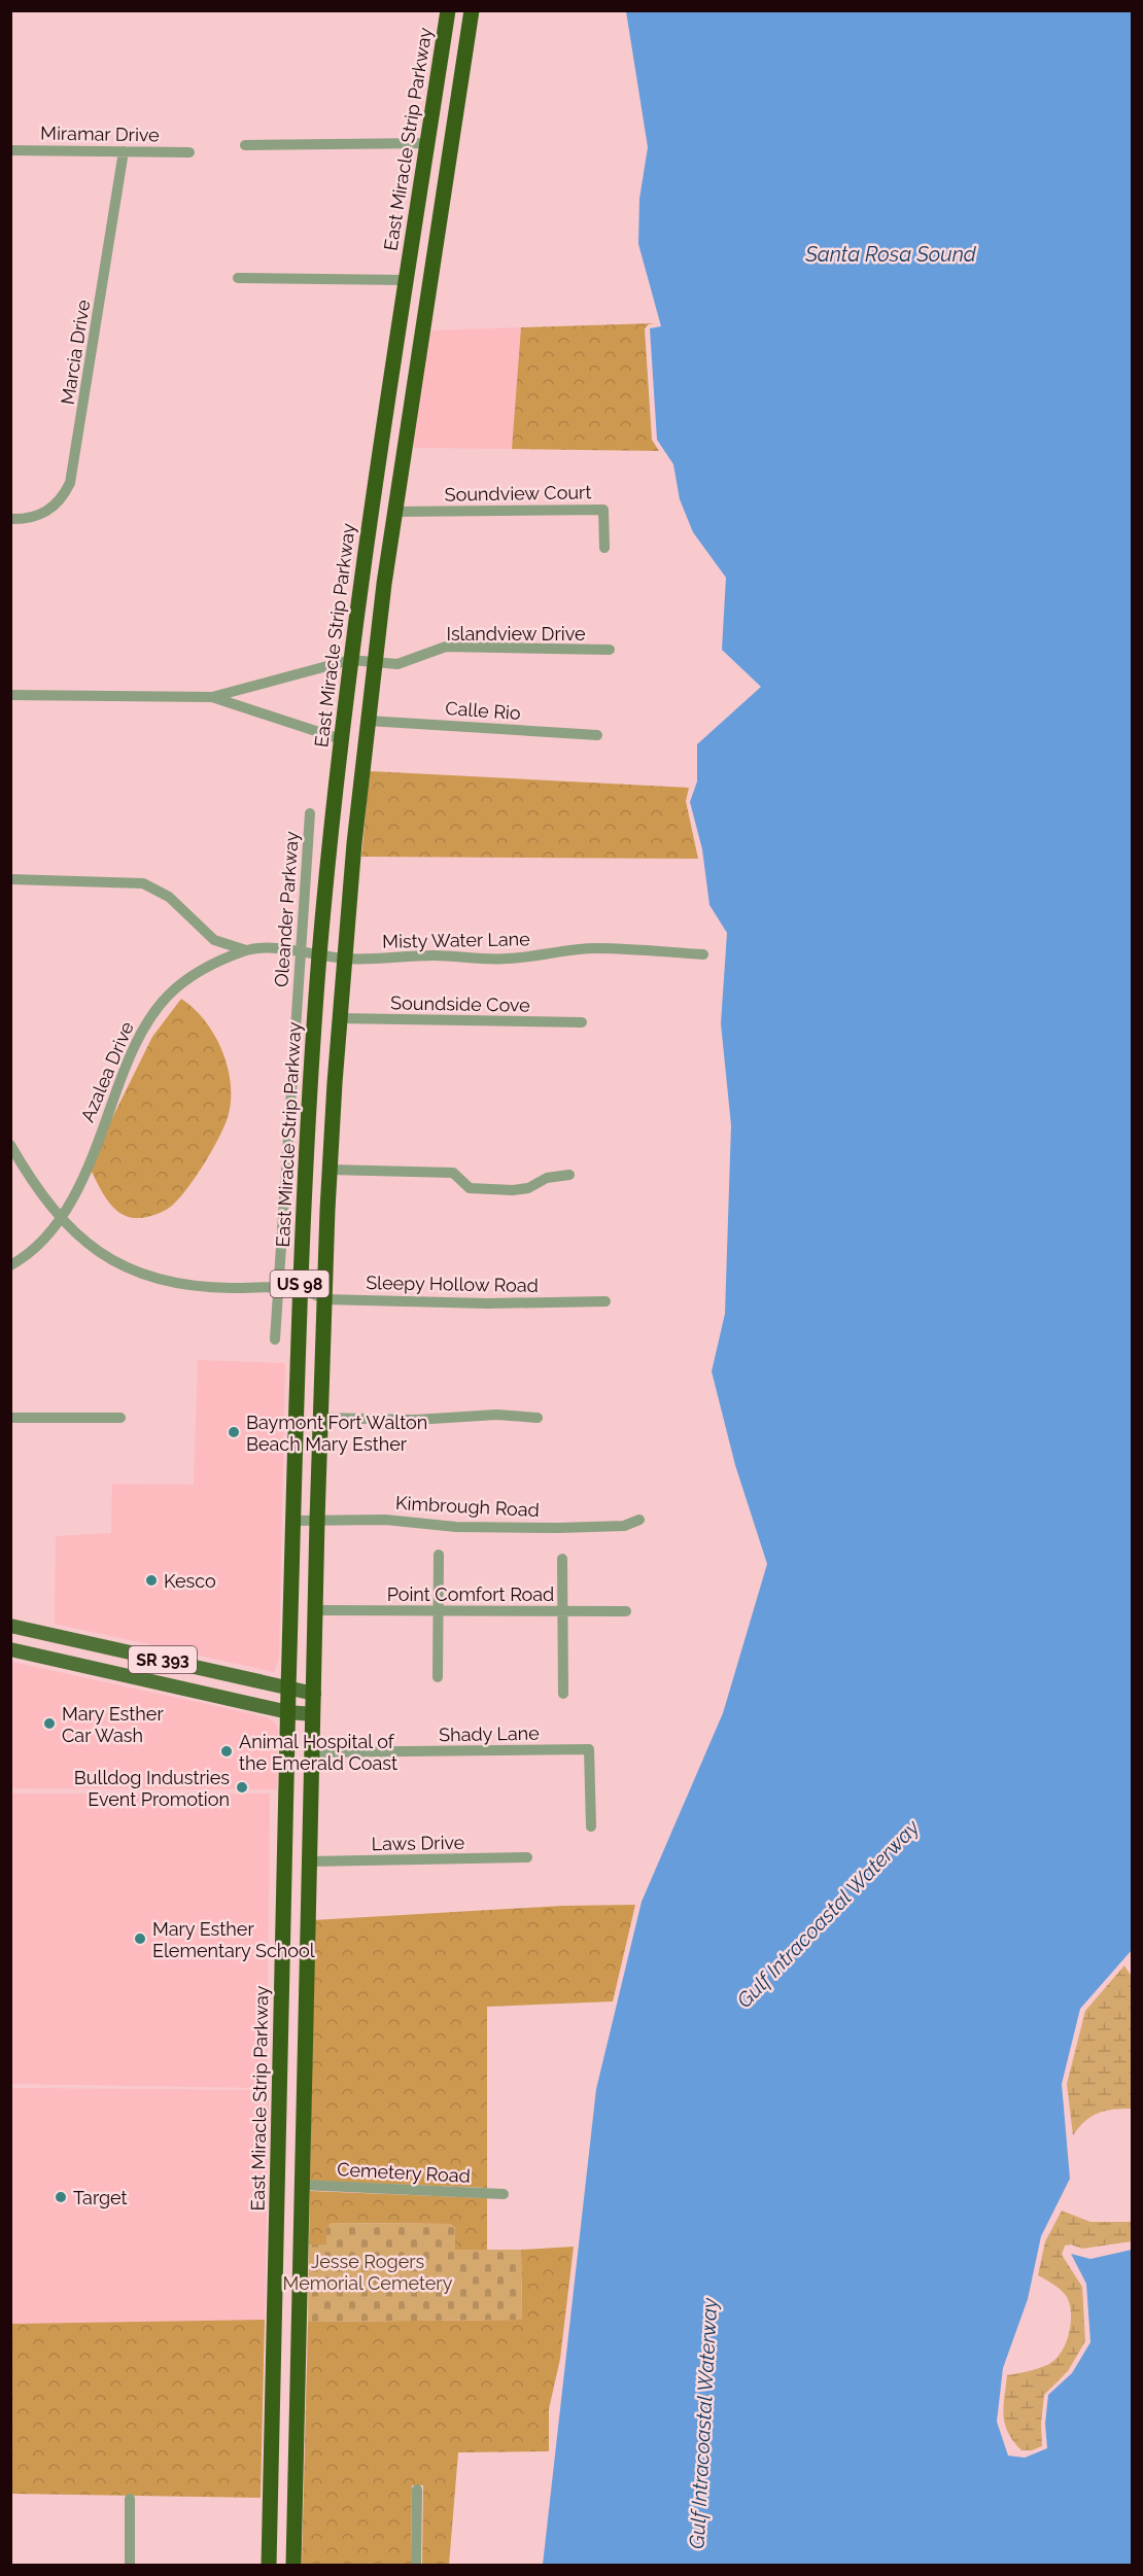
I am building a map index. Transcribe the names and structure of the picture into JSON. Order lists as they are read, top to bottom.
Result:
{
  "streets": {
    "highway": ["East Miracle Strip Parkway", "US 98"],
    "main road": ["SR 393"],
    "street": [
      "Miramar Drive",
      "Marcia Drive",
      "Soundview Court",
      "Islandview Drive",
      "Calle Rio",
      "Oleander Parkway",
      "Misty Water Lane",
      "Soundside Cove",
      "Azalea Drive",
      "Sleepy Hollow Road",
      "Kimbrough Road",
      "Point Comfort Road",
      "Shady Lane",
      "Laws Drive",
      "Cemetery Road"
    ]
  },
  "crossings": [
    ["Miramar Drive", "Marcia Drive"],
    ["East Miracle Strip Parkway", "Islandview Drive"],
    ["East Miracle Strip Parkway", "Misty Water Lane"],
    ["East Miracle Strip Parkway", "Azalea Drive"],
    ["East Miracle Strip Parkway", "Sleepy Hollow Road"],
    ["East Miracle Strip Parkway", "Kimbrough Road"],
    ["East Miracle Strip Parkway", "SR 393"],
    ["Soundview Court", "US 98"],
    ["Islandview Drive", "US 98"],
    ["Calle Rio", "US 98"],
    ["Oleander Parkway", "Azalea Drive"],
    ["Oleander Parkway", "Sleepy Hollow Road"],
    ["Misty Water Lane", "Azalea Drive"],
    ["Misty Water Lane", "US 98"],
    ["Soundside Cove", "US 98"],
    ["Azalea Drive", "Sleepy Hollow Road"],
    ["US 98", "Sleepy Hollow Road"],
    ["US 98", "Kimbrough Road"],
    ["US 98", "Point Comfort Road"],
    ["US 98", "SR 393"],
    ["US 98", "Shady Lane"],
    ["US 98", "Laws Drive"],
    ["US 98", "Cemetery Road"]
  ],
  "water": ["Santa Rosa Sound", "Gulf Intracoastal Waterway"],
  "parks": ["Jesse Rogers Memorial Cemetery"],
  "places": [
    "Baymont Fort Walton Beach Mary Esther",
    "Kesco",
    "Mary Esther Car Wash",
    "Animal Hospital of the Emerald Coast",
    "Bulldog Industries Event Promotion",
    "Mary Esther Elementary School",
    "Target"
  ]
}
